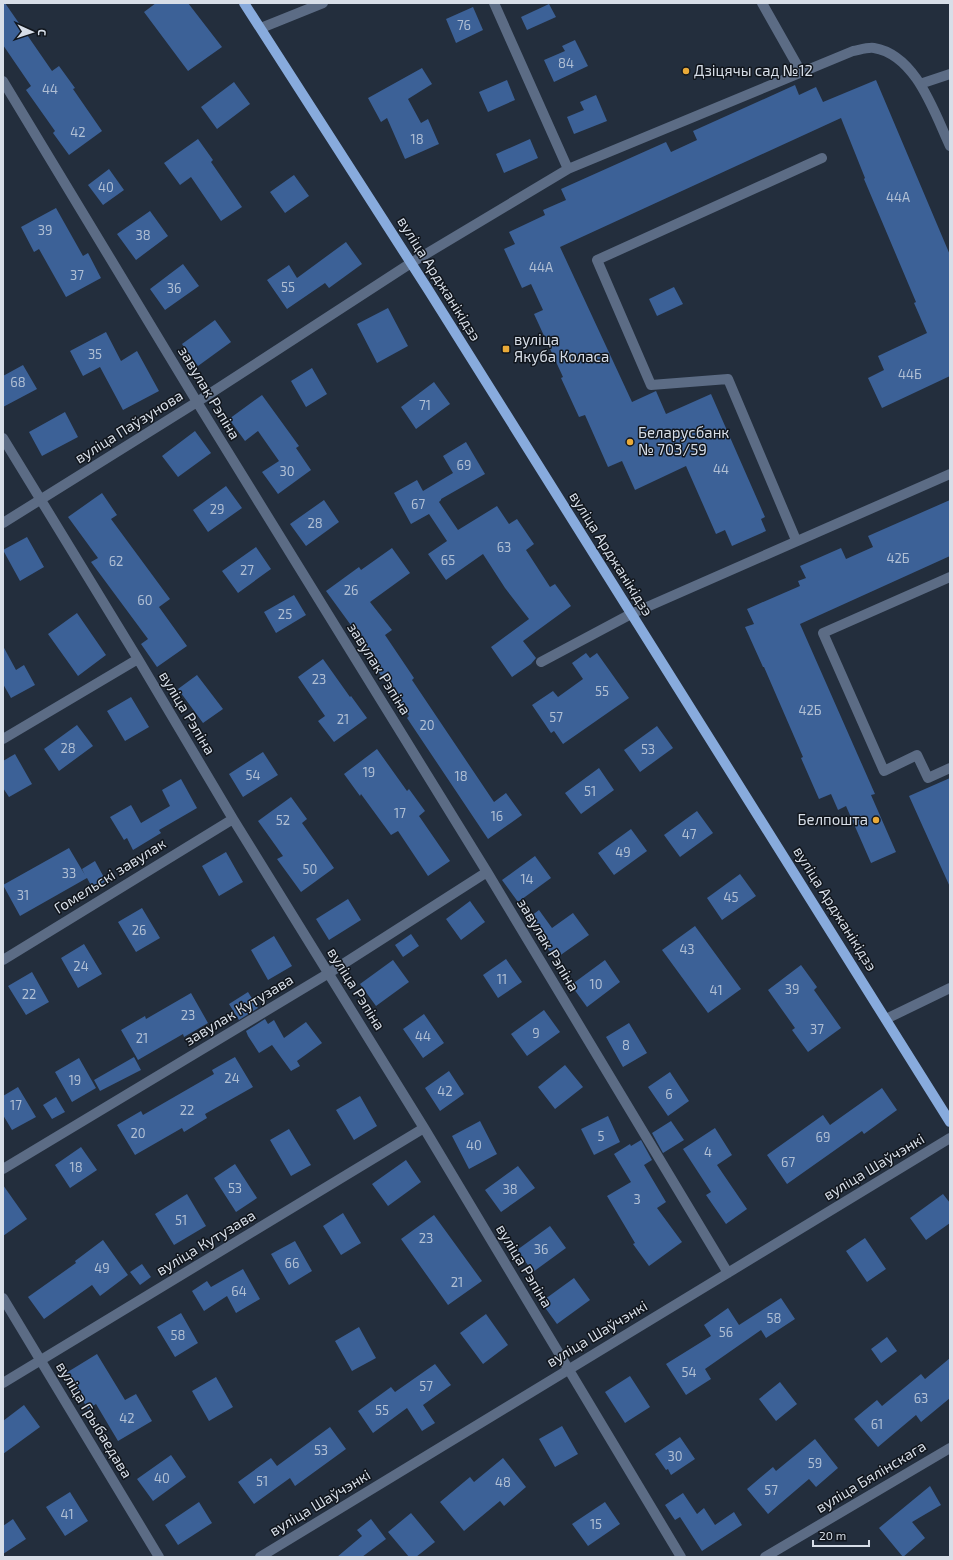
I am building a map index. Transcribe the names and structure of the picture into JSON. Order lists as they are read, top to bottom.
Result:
{
  "streets": {
    "main road": ["вуліца Арджанікідзэ"],
    "street": [
      "завулак Рэпіна",
      "вуліца Паўзунова",
      "вуліца Рэпіна",
      "Гомельскі завулак",
      "завулак Кутузава",
      "вуліца Шаўчэнкі",
      "вуліца Кутузава",
      "вуліца Грыбаедава",
      "вуліца Бялінскага"
    ]
  },
  "crossings": [
    ["вуліца Арджанікідзэ", "вуліца Паўзунова"],
    ["завулак Рэпіна", "вуліца Паўзунова"],
    ["завулак Рэпіна", "завулак Кутузава"],
    ["завулак Рэпіна", "вуліца Шаўчэнкі"],
    ["вуліца Паўзунова", "вуліца Рэпіна"],
    ["вуліца Рэпіна", "Гомельскі завулак"],
    ["вуліца Рэпіна", "завулак Кутузава"],
    ["вуліца Рэпіна", "вуліца Шаўчэнкі"],
    ["вуліца Рэпіна", "вуліца Кутузава"],
    ["вуліца Кутузава", "вуліца Грыбаедава"]
  ],
  "places": {
    "other": ["Дзіцячы сад №12", "Беларусбанк № 703/59", "Белпошта"],
    "transit": ["вуліца Якуба Коласа"]
  },
  "house_numbers": [
    "76",
    "84",
    "44",
    "42",
    "18",
    "40",
    "44А",
    "39",
    "38",
    "44А",
    "37",
    "55",
    "36",
    "35",
    "44Б",
    "68",
    "71",
    "69",
    "44",
    "30",
    "67",
    "29",
    "28",
    "63",
    "42Б",
    "65",
    "62",
    "27",
    "26",
    "60",
    "25",
    "23",
    "55",
    "42Б",
    "57",
    "21",
    "20",
    "28",
    "53",
    "19",
    "54",
    "18",
    "51",
    "17",
    "16",
    "52",
    "47",
    "49",
    "50",
    "33",
    "14",
    "31",
    "45",
    "26",
    "43",
    "24",
    "11",
    "10",
    "39",
    "41",
    "22",
    "23",
    "37",
    "9",
    "44",
    "21",
    "8",
    "24",
    "19",
    "42",
    "6",
    "17",
    "22",
    "20",
    "5",
    "69",
    "40",
    "4",
    "67",
    "18",
    "53",
    "38",
    "3",
    "51",
    "23",
    "36",
    "66",
    "49",
    "21",
    "64",
    "58",
    "56",
    "58",
    "54",
    "57",
    "63",
    "55",
    "42",
    "61",
    "53",
    "30",
    "59",
    "40",
    "51",
    "48",
    "57",
    "41",
    "15"
  ],
  "scale_bar": "20 m",
  "north": "right"
}
